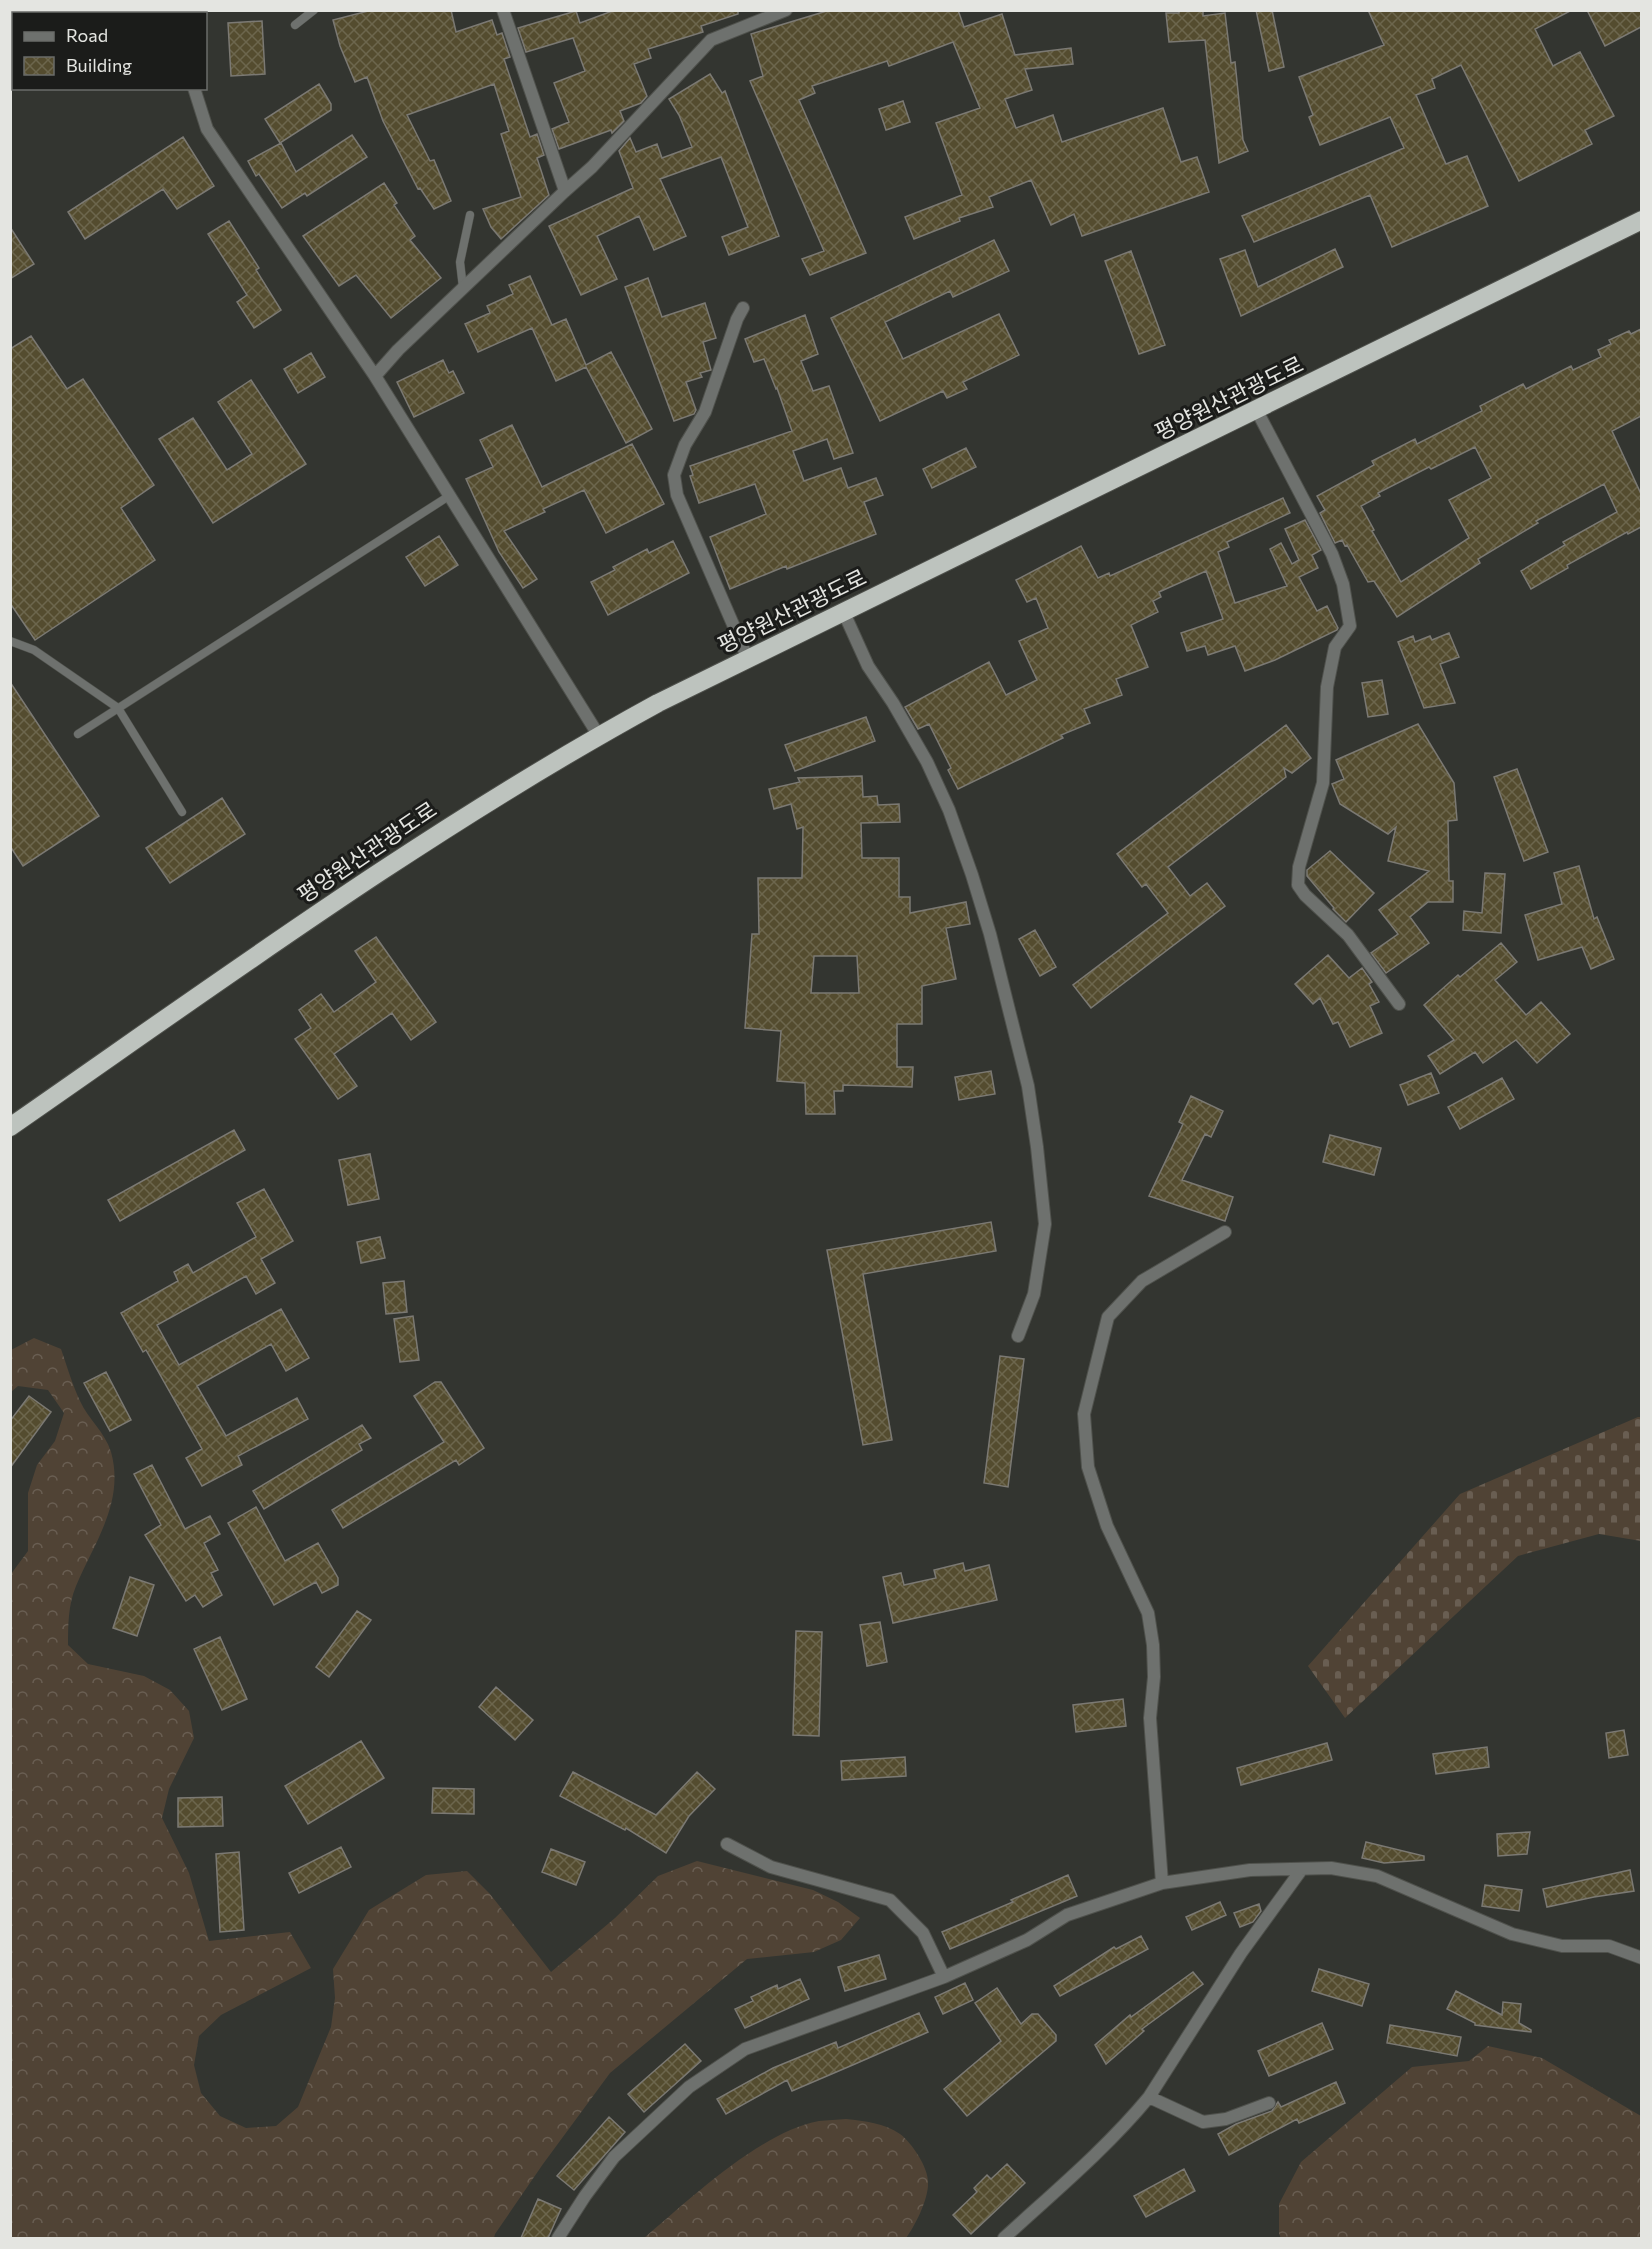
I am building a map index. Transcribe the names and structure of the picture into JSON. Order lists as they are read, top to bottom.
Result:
{
  "streets": {
    "highway": ["평양원산관광도로"]
  },
  "legend": ["Road", "Building"]
}
